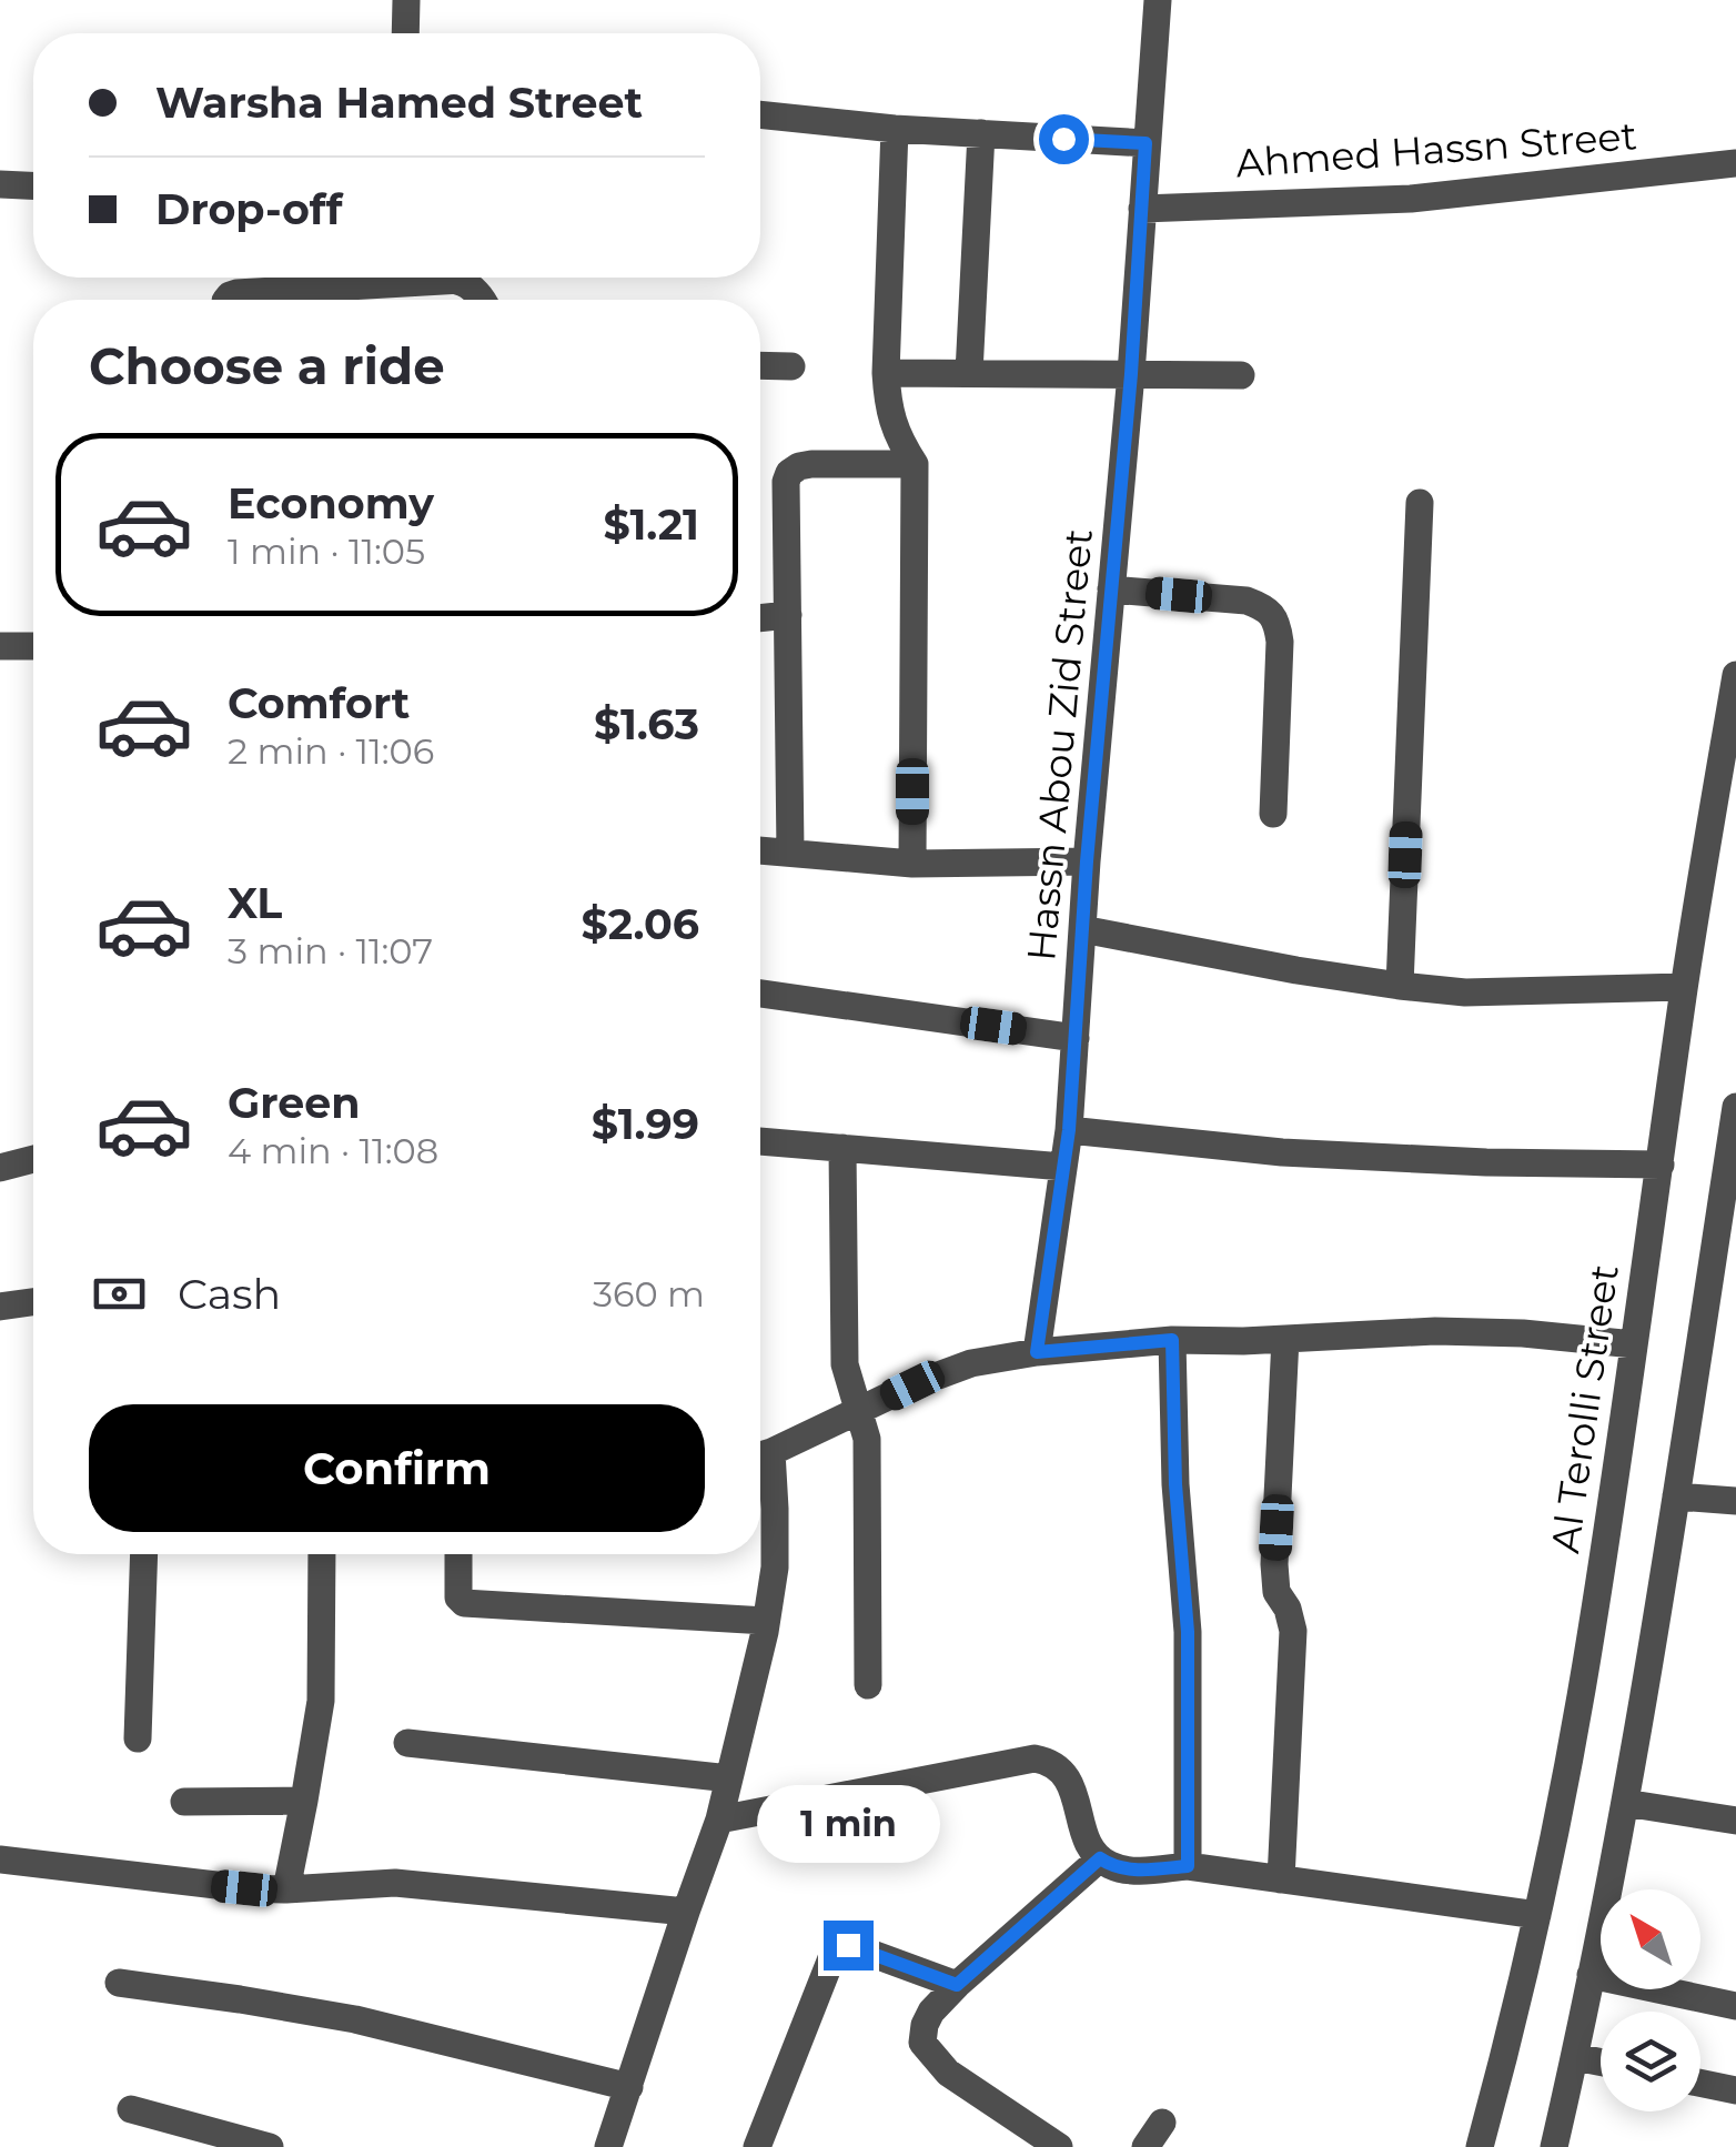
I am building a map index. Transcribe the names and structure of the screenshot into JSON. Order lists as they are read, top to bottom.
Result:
{
  "streets": {
    "street": ["Ahmed Hassn Street", "Hassn Abou Zid Street", "Al Terolli Street"]
  },
  "crossings": [
    ["Ahmed Hassn Street", "Hassn Abou Zid Street"]
  ],
  "north": "top left",
  "page": {
    "banner": ["Warsha Hamed Street", "Drop-off"],
    "heading": "Choose a ride",
    "list": [
      {
        "name": "Economy",
        "note": "1 min · 11:05",
        "value": "$1.21"
      },
      {
        "name": "Comfort",
        "note": "2 min · 11:06",
        "value": "$1.63"
      },
      {
        "name": "XL",
        "note": "3 min · 11:07",
        "value": "$2.06"
      },
      {
        "name": "Green",
        "note": "4 min · 11:08",
        "value": "$1.99"
      }
    ],
    "pay": ["Cash", "360 m"],
    "buttons": "Confirm",
    "bubble": "1 min"
  }
}
